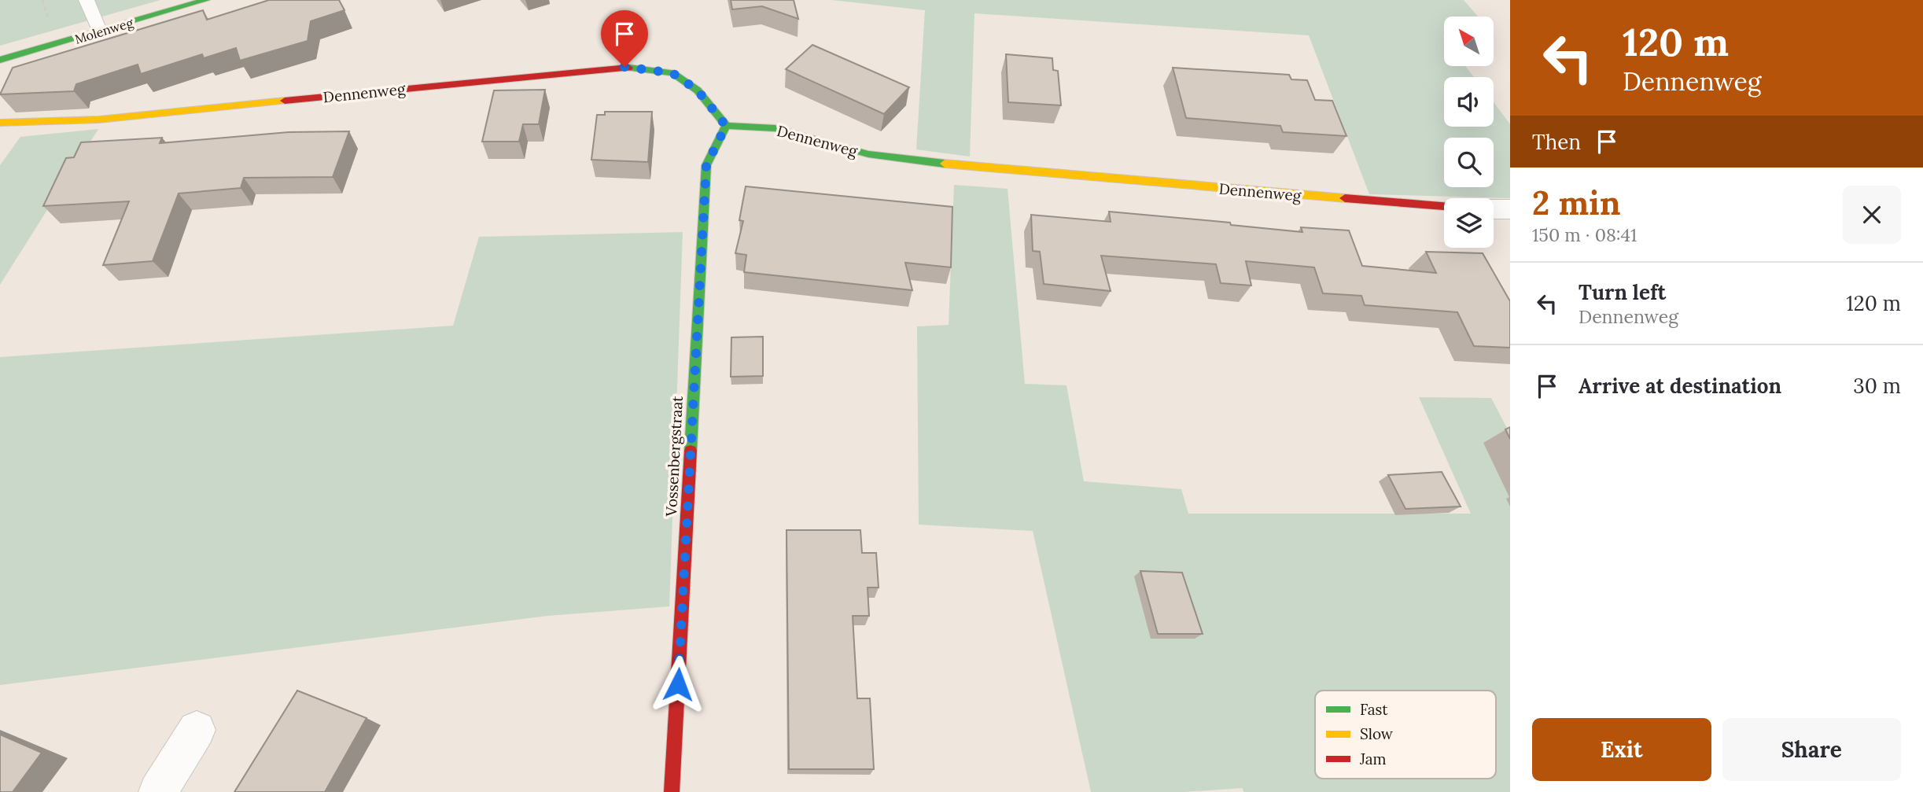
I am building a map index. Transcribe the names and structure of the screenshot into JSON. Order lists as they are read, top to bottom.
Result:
{
  "streets": {
    "street": ["Molenweg", "Dennenweg", "Vossenbergstraat"]
  },
  "crossings": [
    ["Dennenweg", "Vossenbergstraat"]
  ],
  "legend": ["Fast", "Slow", "Jam"],
  "north": "top left",
  "page": {
    "turn": ["120 m", "Dennenweg"],
    "then": "Then",
    "heading": ["2 min", "150 m · 08:41"],
    "list": [
      {
        "name": "Turn left",
        "note": "Dennenweg",
        "value": "120 m"
      },
      {
        "name": "Arrive at destination",
        "value": "30 m"
      }
    ],
    "buttons": ["Exit", "Share"]
  }
}
